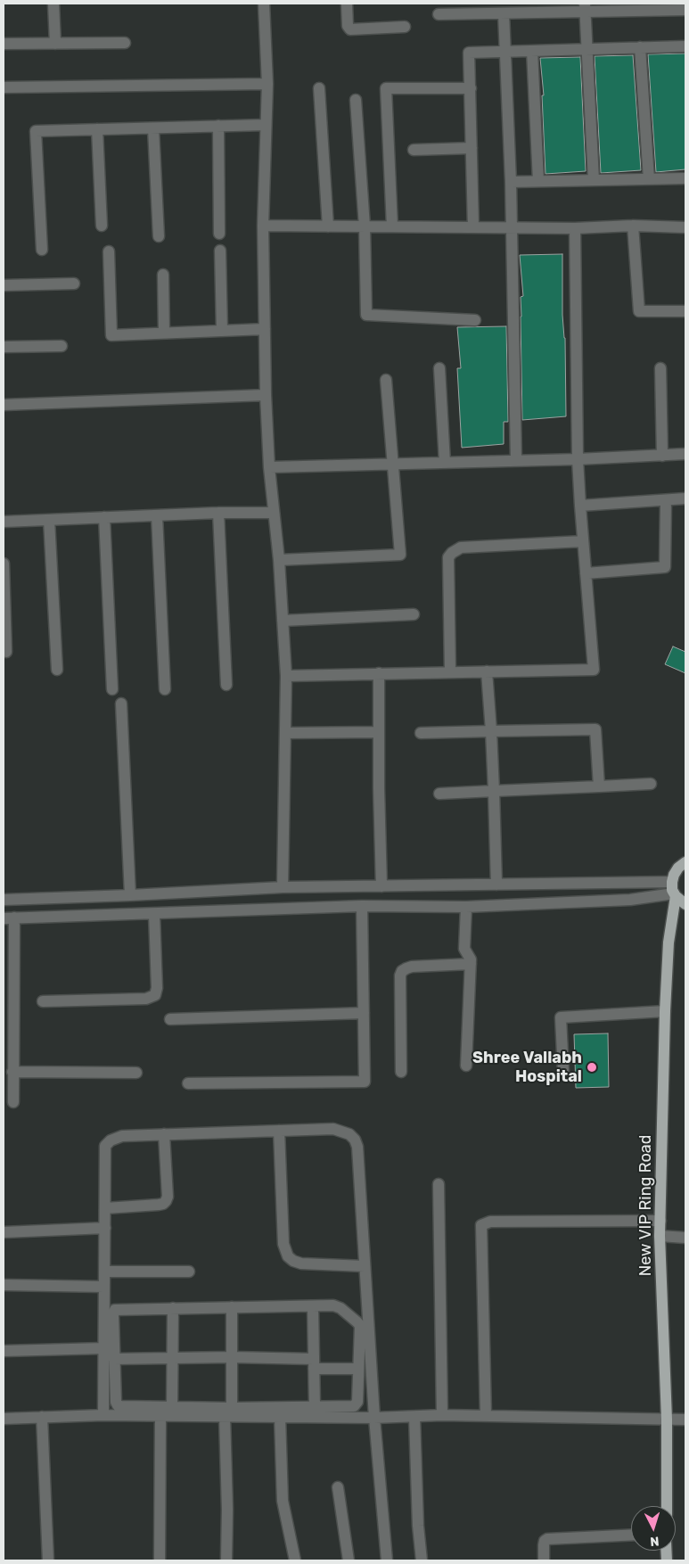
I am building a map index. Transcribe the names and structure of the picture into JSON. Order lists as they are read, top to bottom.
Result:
{
  "streets": {
    "main road": ["New VIP Ring Road"]
  },
  "places": ["Shree Vallabh Hospital"],
  "north": "bottom"
}
